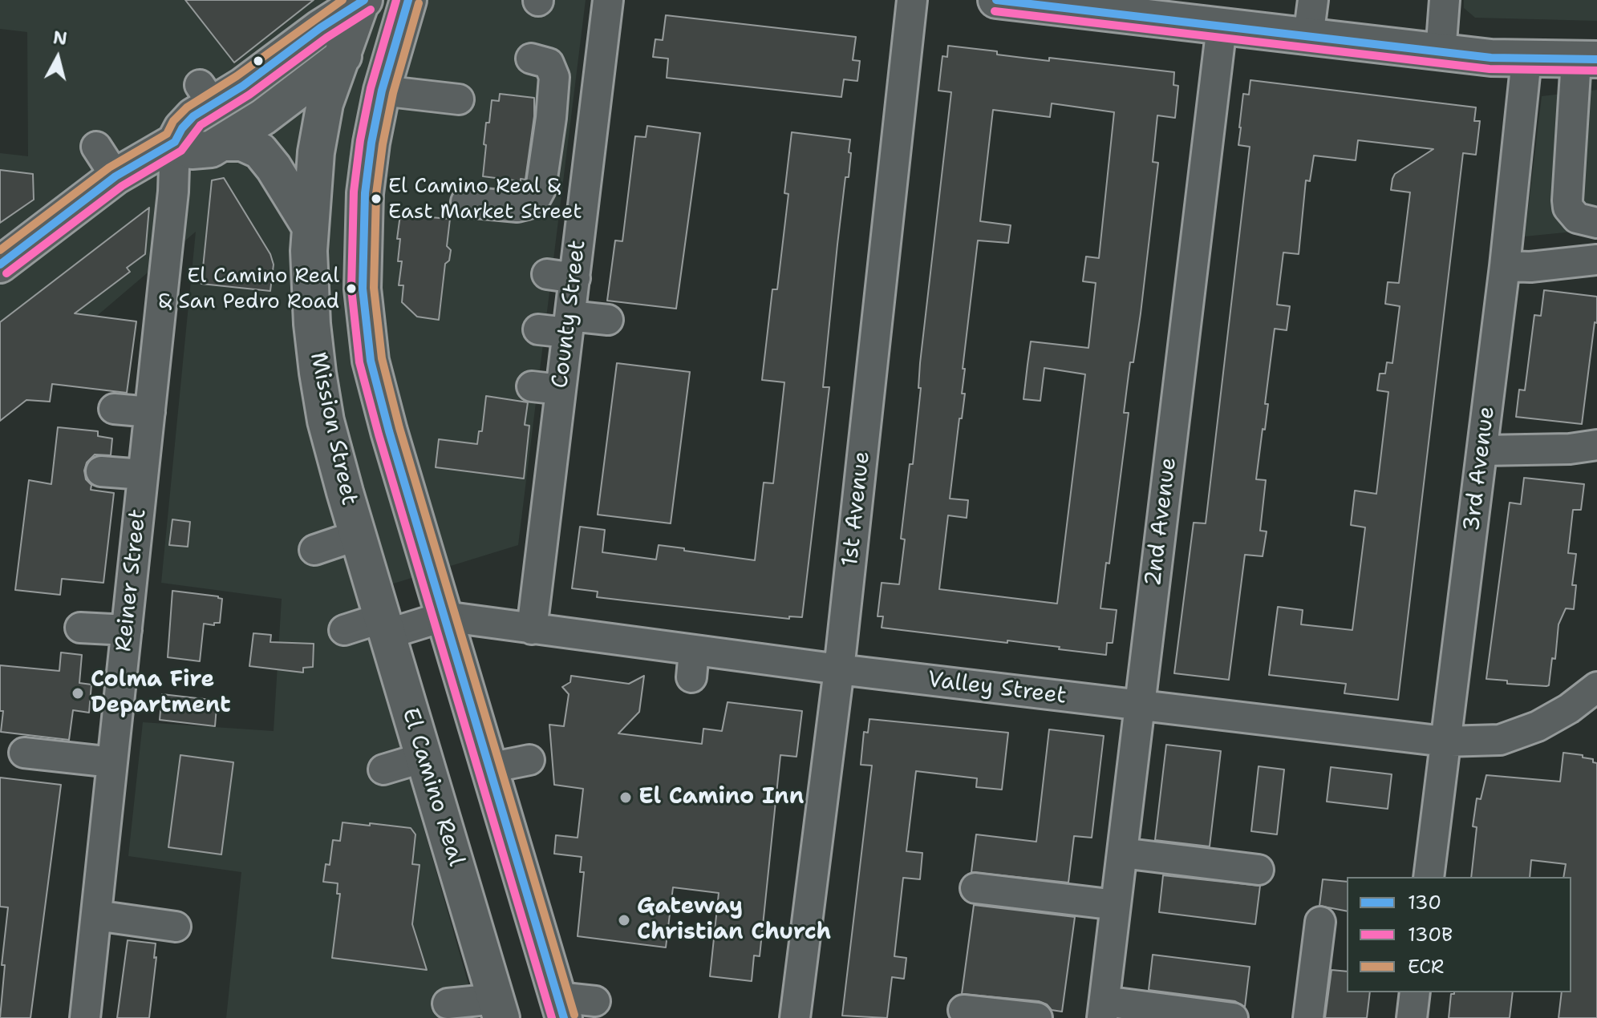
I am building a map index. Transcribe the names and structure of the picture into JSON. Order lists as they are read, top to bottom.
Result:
{
  "streets": {
    "main road": ["Mission Street", "El Camino Real"],
    "street": [
      "County Street",
      "3rd Avenue",
      "1st Avenue",
      "2nd Avenue",
      "Reiner Street",
      "Valley Street"
    ]
  },
  "crossings": [
    ["County Street", "Valley Street"],
    ["Mission Street", "El Camino Real"],
    ["3rd Avenue", "Valley Street"],
    ["1st Avenue", "Valley Street"],
    ["2nd Avenue", "Valley Street"],
    ["Valley Street", "El Camino Real"]
  ],
  "places": [
    "El Camino Real & East Market Street",
    "El Camino Real & San Pedro Road",
    "Colma Fire Department",
    "El Camino Inn",
    "Gateway Christian Church"
  ],
  "lines": ["transit line 130", "transit line 130B", "transit line ECR"],
  "legend": ["130", "130B", "ECR"],
  "north": "top"
}
